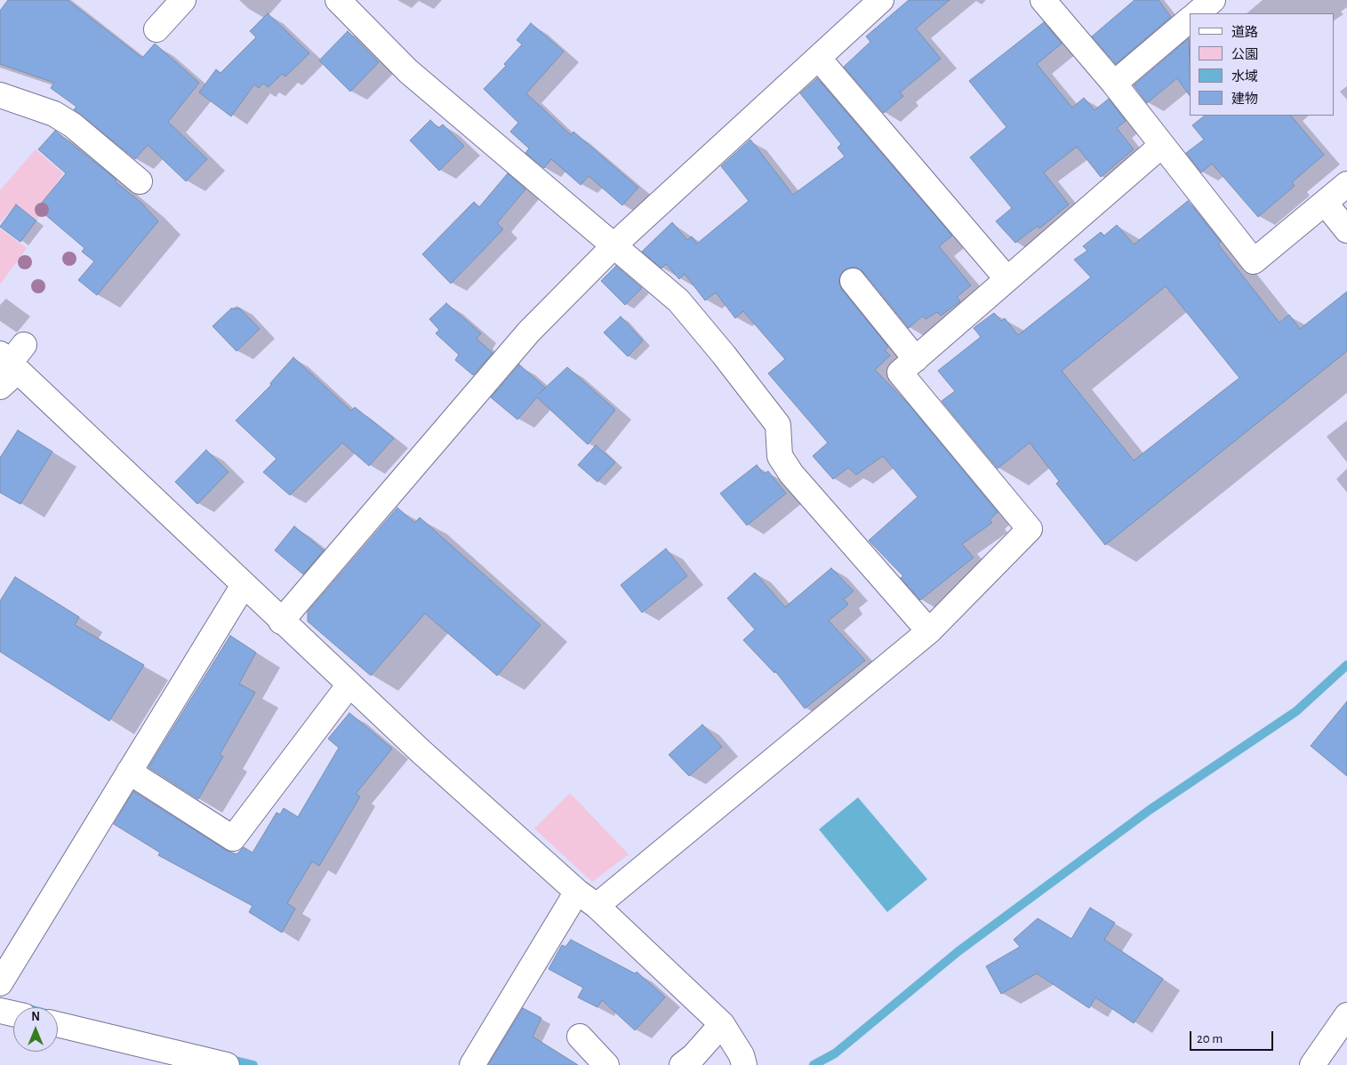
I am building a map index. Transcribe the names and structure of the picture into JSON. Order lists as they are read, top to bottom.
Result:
{
  "legend": [
    "道路",
    "公園",
    "水域",
    "建物"
  ],
  "scale_bar": "20 m",
  "north": "top"
}
